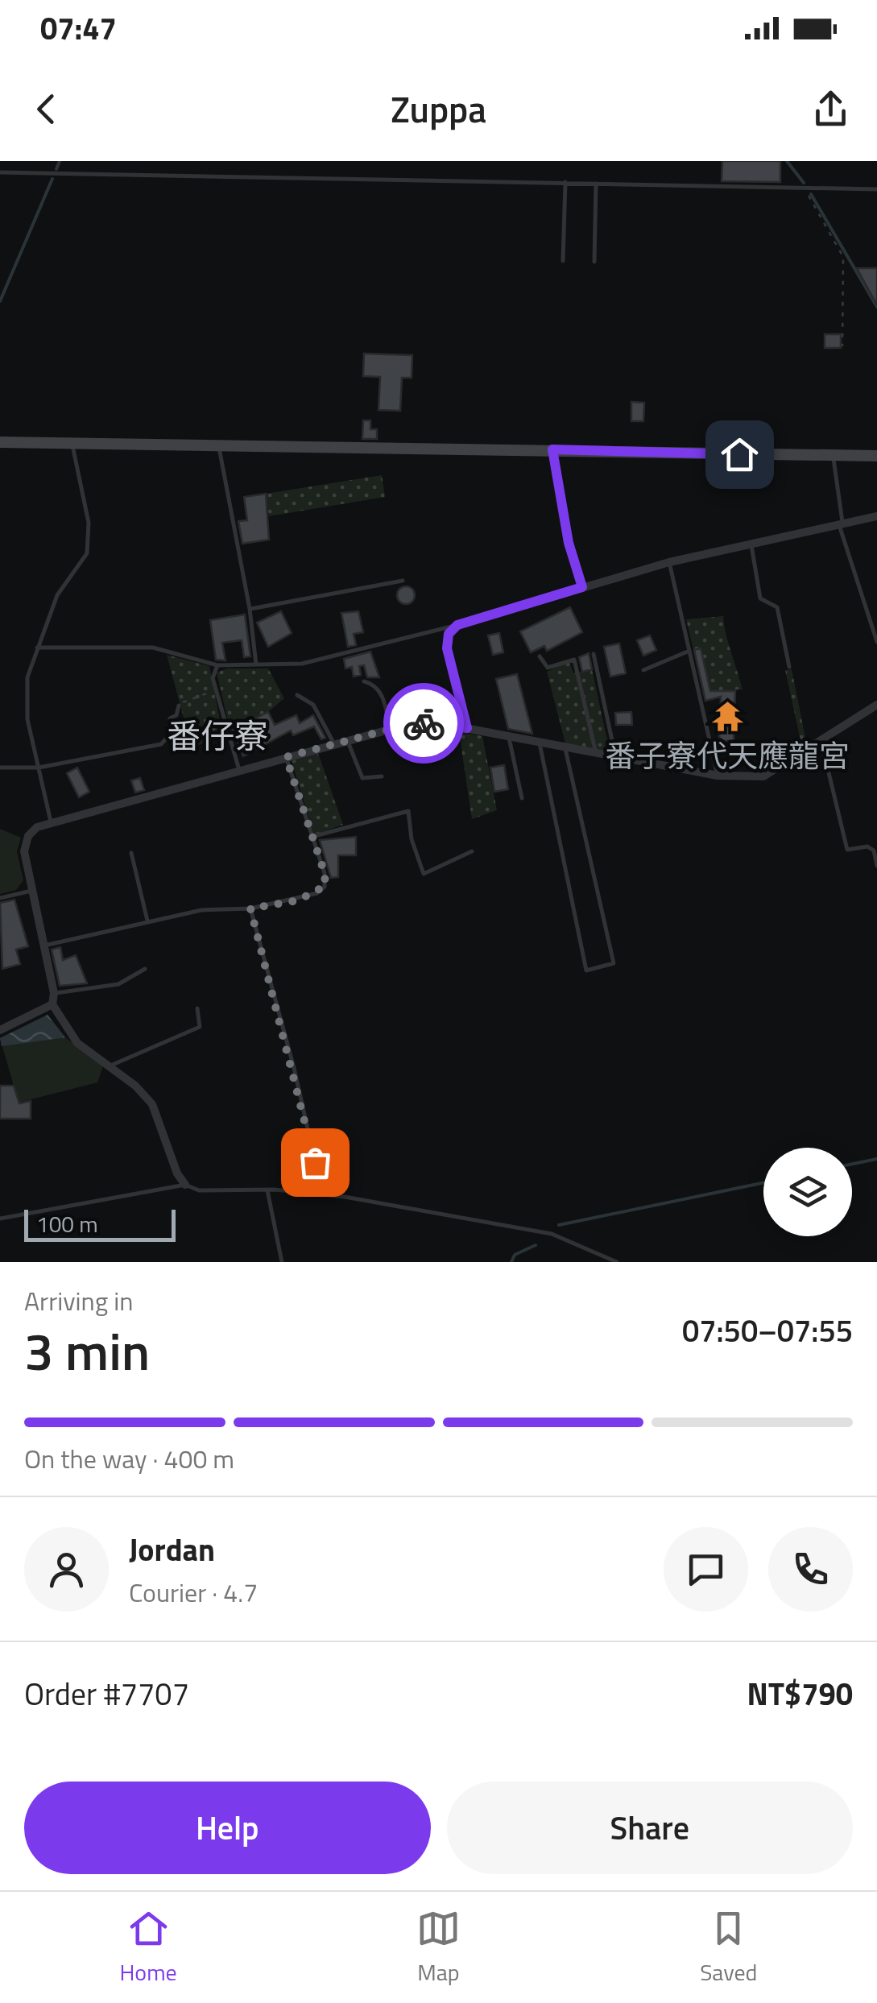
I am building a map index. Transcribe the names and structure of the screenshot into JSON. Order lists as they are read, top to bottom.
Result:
{
  "districts": ["番仔寮"],
  "places": {
    "temple": ["番子寮代天應龍宮"]
  },
  "scale_bar": "100 m",
  "page": {
    "status": "07:47",
    "header": "Zuppa",
    "scale": "100 m",
    "heading": ["3 min", "Arriving in", "07:50–07:55"],
    "panel": [
      "Jordan",
      "Courier · 4.7",
      "Order #7707",
      "NT$790"
    ],
    "bar": "On the way · 400 m",
    "buttons": ["Help", "Share"],
    "tabs": ["Home", "Map", "Saved"]
  }
}
